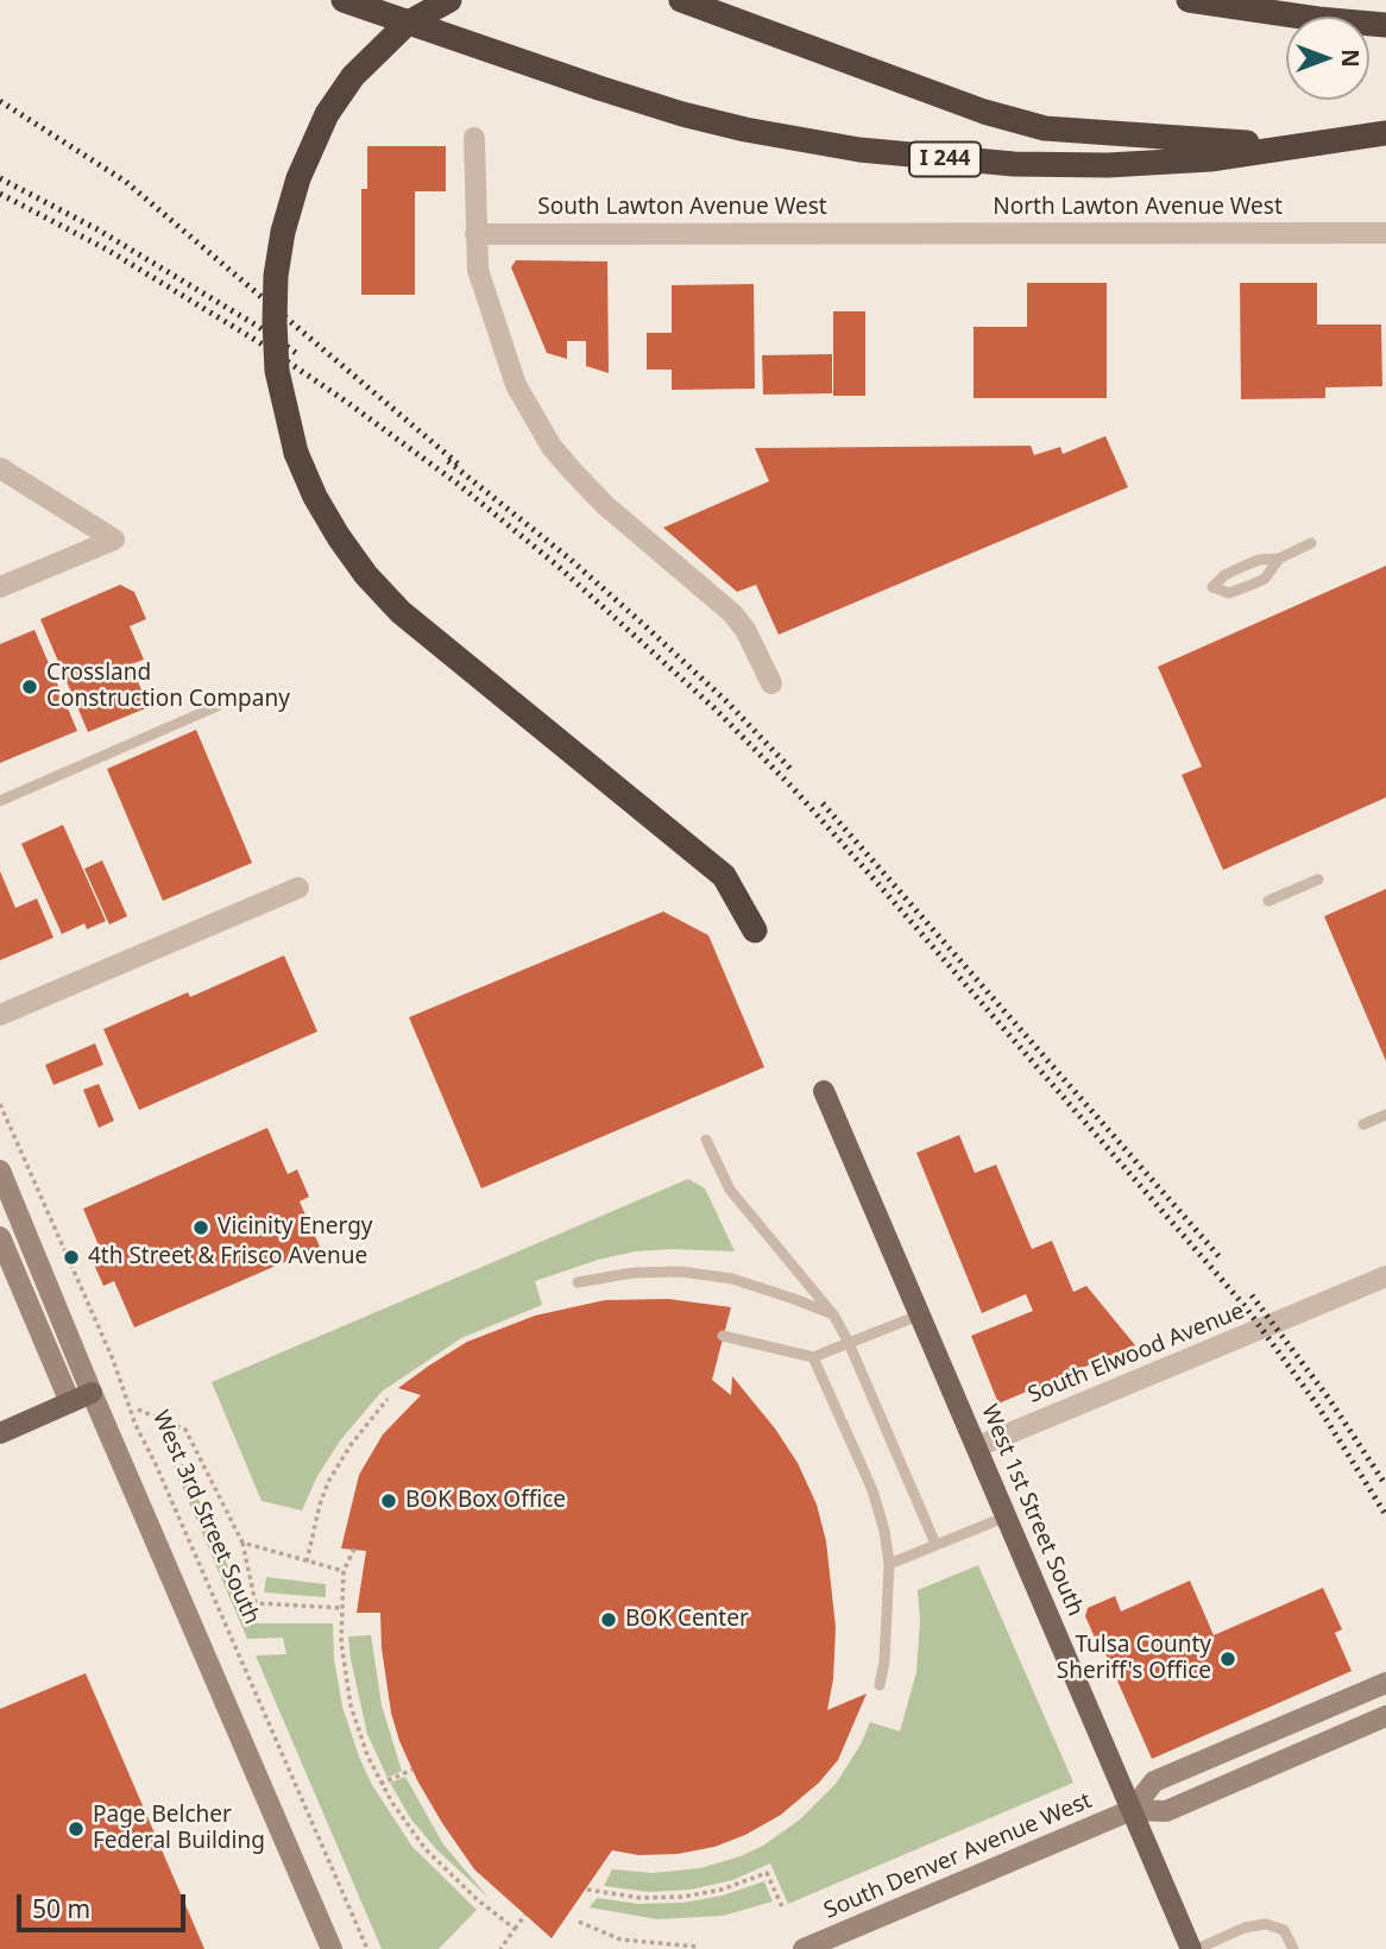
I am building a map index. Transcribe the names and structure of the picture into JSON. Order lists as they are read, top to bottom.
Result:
{
  "streets": {
    "highway": ["I 244"],
    "main road": ["West 1st Street South", "South Denver Avenue West"],
    "street": ["South Lawton Avenue West", "North Lawton Avenue West", "South Elwood Avenue"],
    "path": ["West 3rd Street South"]
  },
  "crossings": [
    ["South Lawton Avenue West", "North Lawton Avenue West"],
    ["South Elwood Avenue", "West 1st Street South"],
    ["West 1st Street South", "South Denver Avenue West"]
  ],
  "places": [
    "Crossland Construction Company",
    "Vicinity Energy",
    "4th Street & Frisco Avenue",
    "BOK Box Office",
    "BOK Center",
    "Tulsa County Sheriff's Office",
    "Page Belcher Federal Building"
  ],
  "scale_bar": "50 m",
  "north": "right"
}
